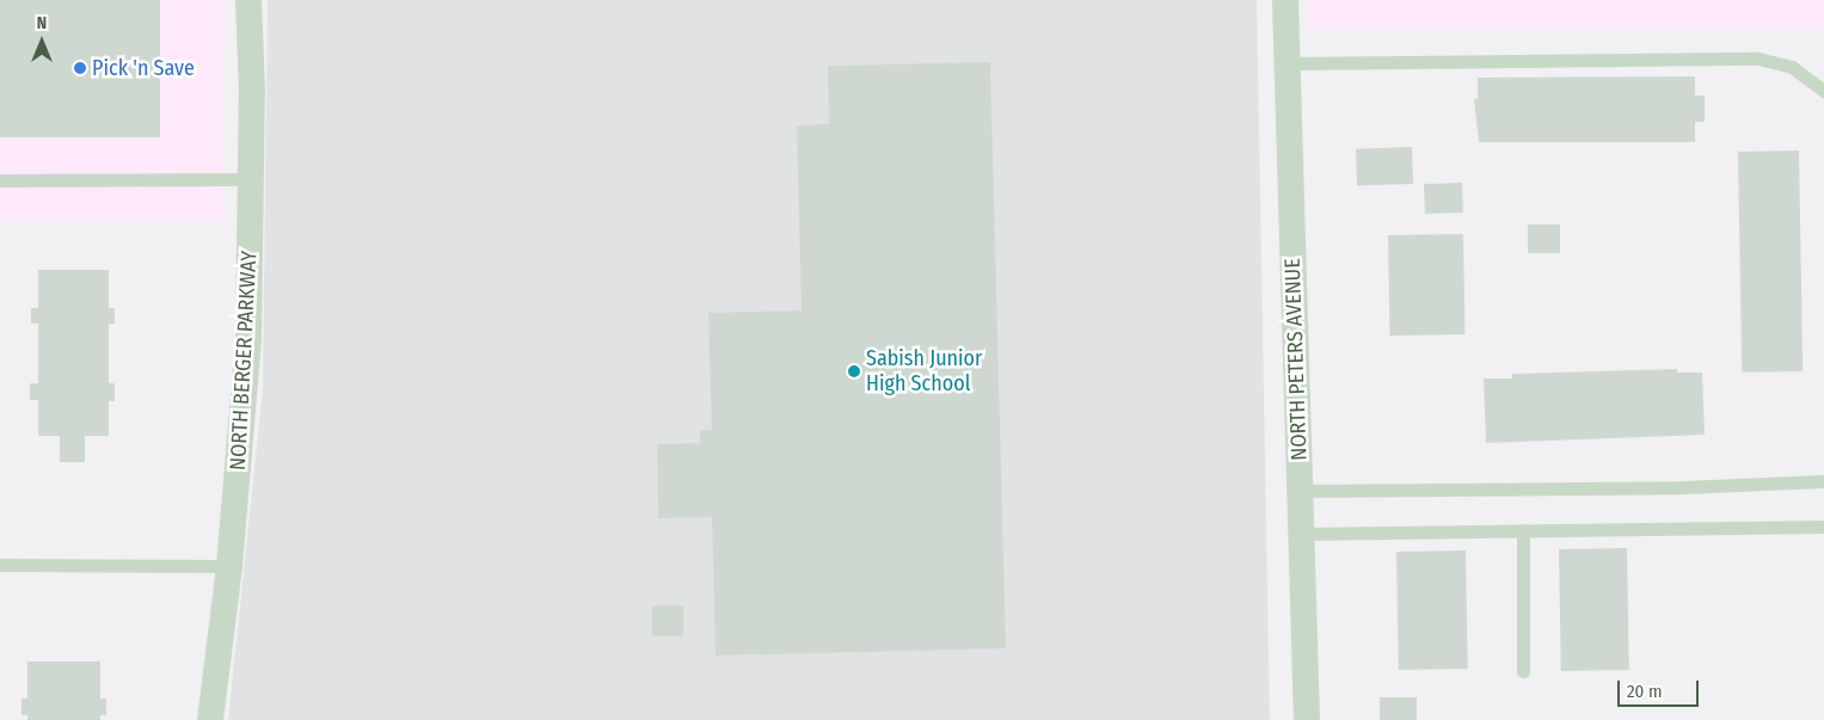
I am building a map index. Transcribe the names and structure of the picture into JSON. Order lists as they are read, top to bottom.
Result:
{
  "streets": {
    "street": ["NORTH PETERS AVENUE", "NORTH BERGER PARKWAY"]
  },
  "places": ["Pick 'n Save", "Sabish Junior High School"],
  "scale_bar": "20 m",
  "north": "top"
}
